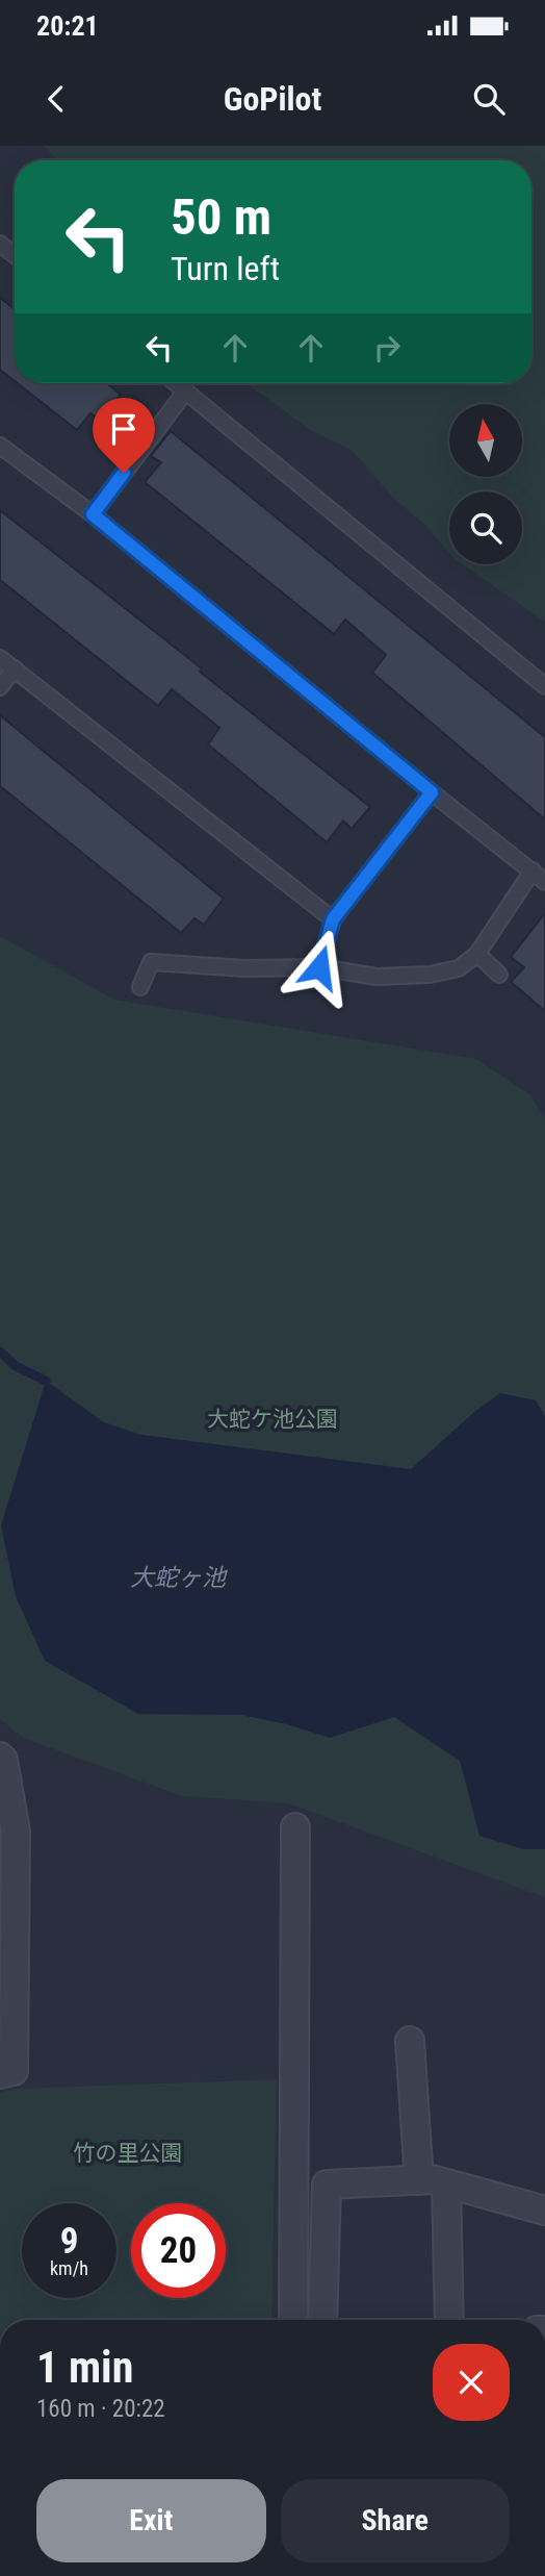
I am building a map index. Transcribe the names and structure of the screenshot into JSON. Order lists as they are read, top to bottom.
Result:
{
  "water": ["大蛇ヶ池"],
  "parks": ["大蛇ケ池公園", "竹の里公園"],
  "north": "top",
  "page": {
    "status": "20:21",
    "header": "GoPilot",
    "turn": ["50 m", "Turn left"],
    "speed": "9 km/h",
    "limit": "20",
    "heading": ["1 min", "160 m · 20:22"],
    "buttons": ["Exit", "Share"]
  }
}
